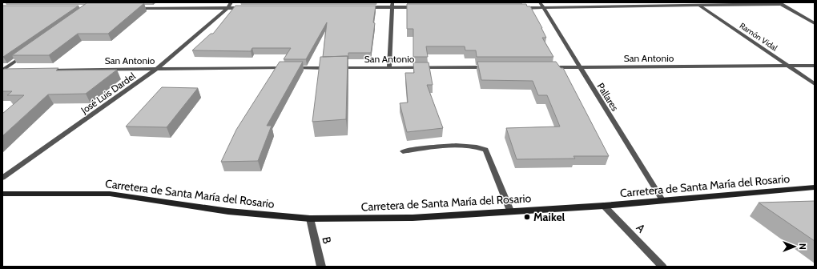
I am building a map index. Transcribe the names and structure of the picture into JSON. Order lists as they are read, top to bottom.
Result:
{
  "streets": {
    "main road": ["Carretera de Santa María del Rosario"],
    "street": [
      "Ramón Vidal",
      "San Antonio",
      "José Luis Dardel",
      "Pallares",
      "A",
      "B"
    ]
  },
  "crossings": [
    ["Ramón Vidal", "San Antonio"],
    ["San Antonio", "José Luis Dardel"],
    ["San Antonio", "Pallares"],
    ["Pallares", "Carretera de Santa María del Rosario"],
    ["Carretera de Santa María del Rosario", "A"],
    ["Carretera de Santa María del Rosario", "B"]
  ],
  "places": ["Maikel"],
  "north": "right"
}
